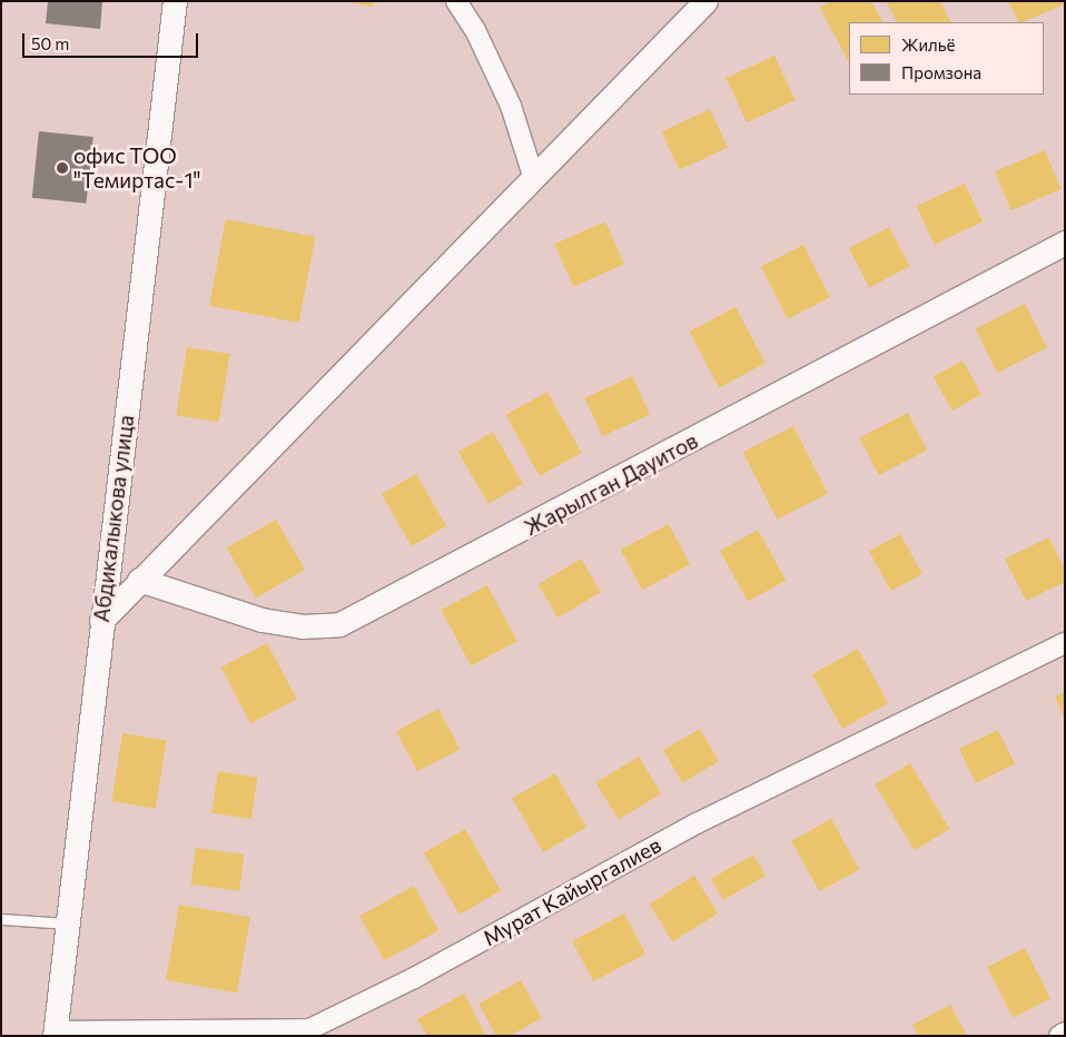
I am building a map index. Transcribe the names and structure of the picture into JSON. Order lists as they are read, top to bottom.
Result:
{
  "streets": {
    "street": ["Жарылган Дауитов", "Абдикалыкова улица", "Мурат Кайыргалиев"]
  },
  "crossings": [
    ["Абдикалыкова улица", "Мурат Кайыргалиев"]
  ],
  "places": ["офис ТОО \"Темиртас-1\""],
  "legend": ["Жильё", "Промзона"],
  "scale_bar": "50 m"
}
